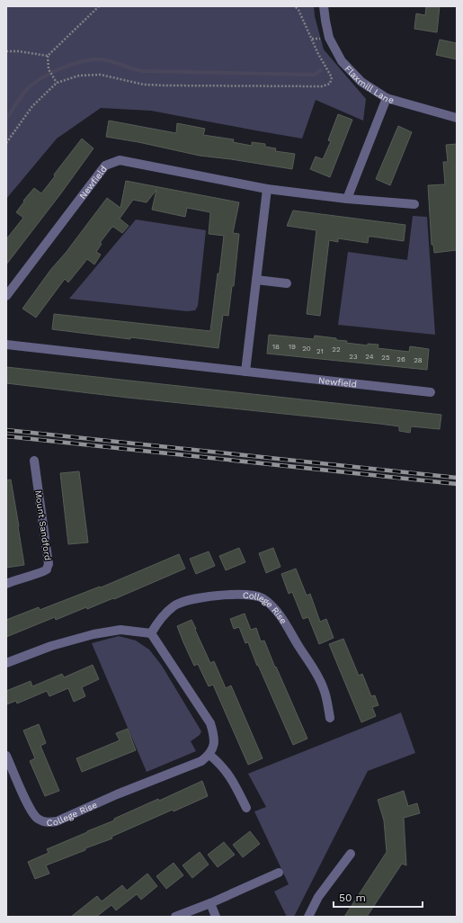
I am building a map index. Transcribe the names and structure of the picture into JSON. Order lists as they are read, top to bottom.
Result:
{
  "streets": {
    "street": [
      "Flaxmill Lane",
      "Newfield",
      "Mount Sandford",
      "College Rise"
    ]
  },
  "house_numbers": [
    "18",
    "19",
    "20",
    "22",
    "21",
    "23",
    "24",
    "25",
    "26",
    "28"
  ],
  "scale_bar": "50 m"
}
